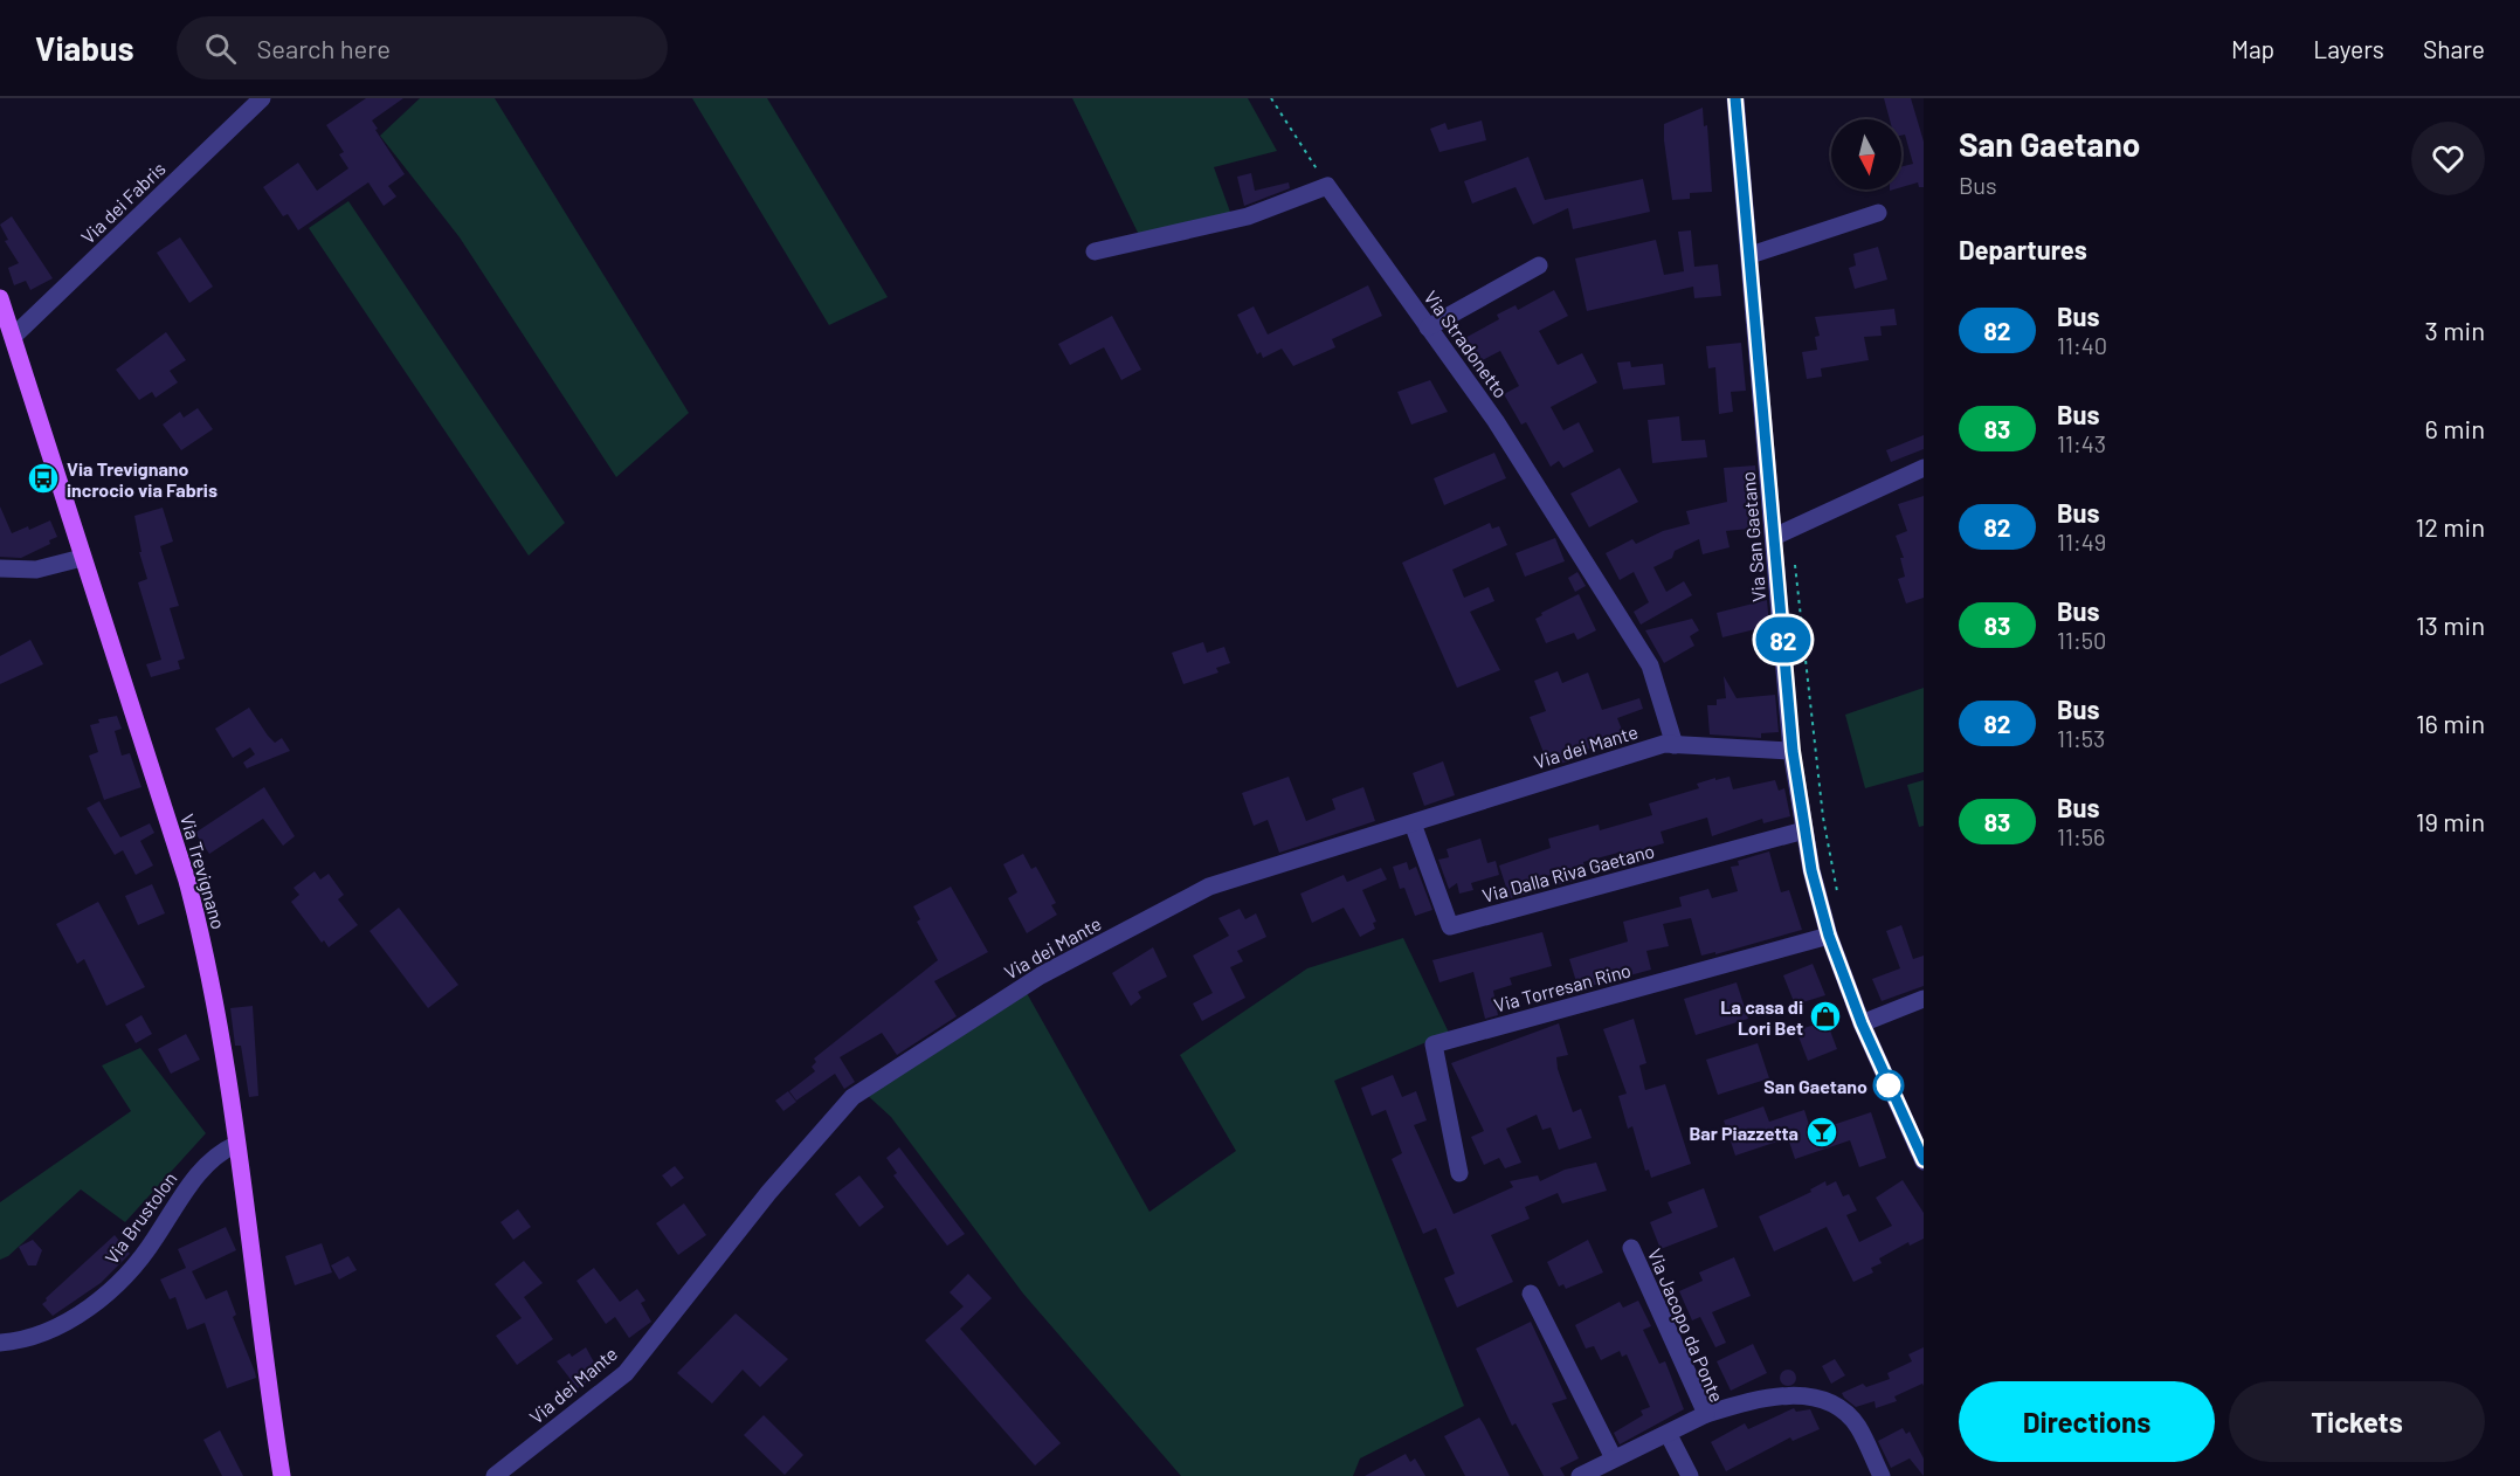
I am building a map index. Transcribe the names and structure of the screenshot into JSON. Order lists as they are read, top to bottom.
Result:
{
  "streets": {
    "main road": ["Via Trevignano"],
    "street": [
      "Via dei Fabris",
      "Via Stradonetto",
      "Via San Gaetano",
      "Via dei Mante",
      "Via Dalla Riva Gaetano",
      "Via Torresan Rino",
      "Via Brustolon",
      "Via Jacopo da Ponte"
    ]
  },
  "crossings": [
    ["Via dei Fabris", "Via Trevignano"],
    ["Via Stradonetto", "Via dei Mante"],
    ["Via San Gaetano", "Via dei Mante"],
    ["Via San Gaetano", "Via Dalla Riva Gaetano"],
    ["Via San Gaetano", "Via Torresan Rino"],
    ["Via dei Mante", "Via Dalla Riva Gaetano"],
    ["Via Trevignano", "Via Brustolon"]
  ],
  "places": {
    "bus stop": ["Via Trevignano incrocio via Fabris"],
    "shop": ["La casa di Lori Bet"],
    "other": ["San Gaetano"],
    "bar": ["Bar Piazzetta"]
  },
  "lines": ["bus line 82"],
  "north": "bottom",
  "page": {
    "header": "Viabus",
    "search": "Search here",
    "nav": ["Map", "Layers", "Share"],
    "on_map": "82",
    "heading": [
      ["San Gaetano", "Bus"],
      "Departures"
    ],
    "list": [
      {
        "mark": "82",
        "name": "Bus",
        "note": "11:40",
        "value": "3 min"
      },
      {
        "mark": "83",
        "name": "Bus",
        "note": "11:43",
        "value": "6 min"
      },
      {
        "mark": "82",
        "name": "Bus",
        "note": "11:49",
        "value": "12 min"
      },
      {
        "mark": "83",
        "name": "Bus",
        "note": "11:50",
        "value": "13 min"
      },
      {
        "mark": "82",
        "name": "Bus",
        "note": "11:53",
        "value": "16 min"
      },
      {
        "mark": "83",
        "name": "Bus",
        "note": "11:56",
        "value": "19 min"
      }
    ],
    "buttons": ["Directions", "Tickets"]
  }
}
